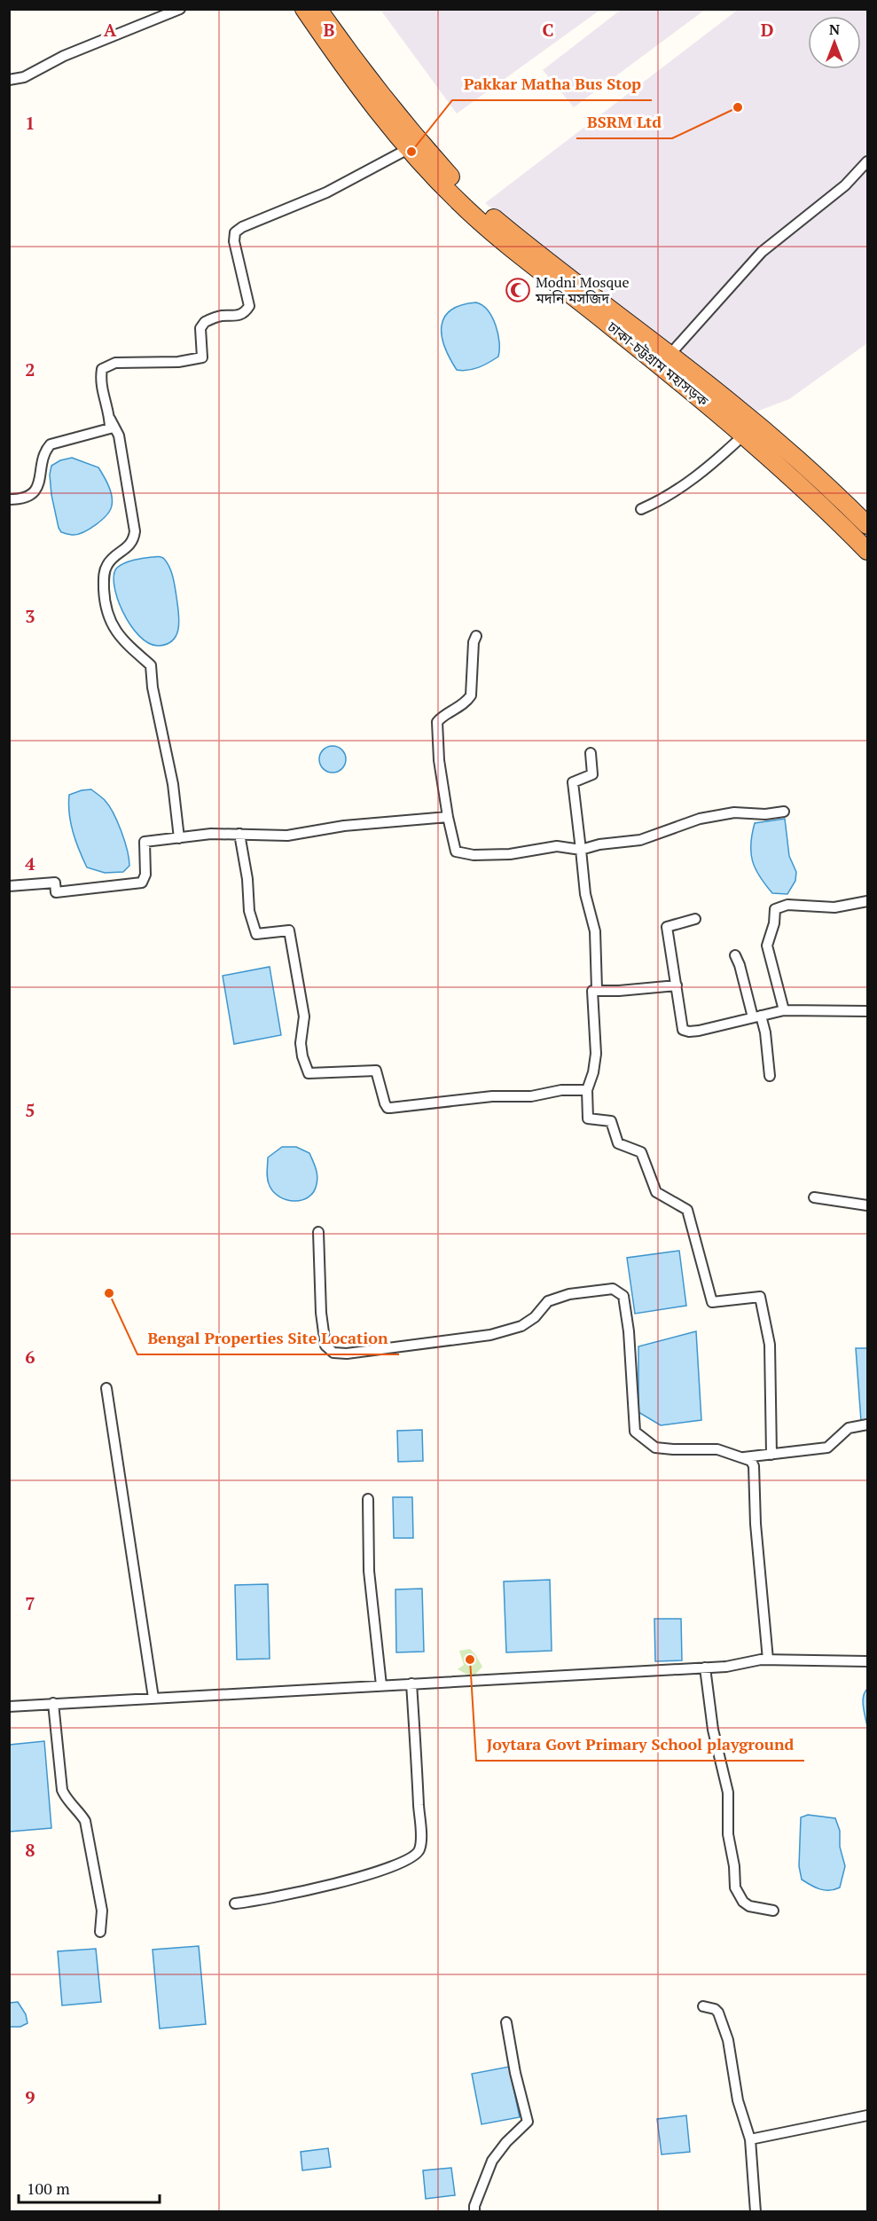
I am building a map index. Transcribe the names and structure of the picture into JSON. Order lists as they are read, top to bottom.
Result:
{
  "streets": {
    "highway": ["ঢাকা-চট্টগ্রাম মহাসড়ক"]
  },
  "places": {
    "other": [
      "BSRM Ltd",
      "Pakkar Matha Bus Stop",
      "Bengal Properties Site Location",
      "Joytara Govt Primary School playground"
    ],
    "mosque": ["Modni Mosque মদনি মসজিদ"]
  },
  "scale_bar": "100 m",
  "north": "top",
  "grid": {
    "columns": [
      "A",
      "B",
      "C",
      "D"
    ],
    "rows": [
      "1",
      "2",
      "3",
      "4",
      "5",
      "6",
      "7",
      "8",
      "9"
    ]
  }
}
